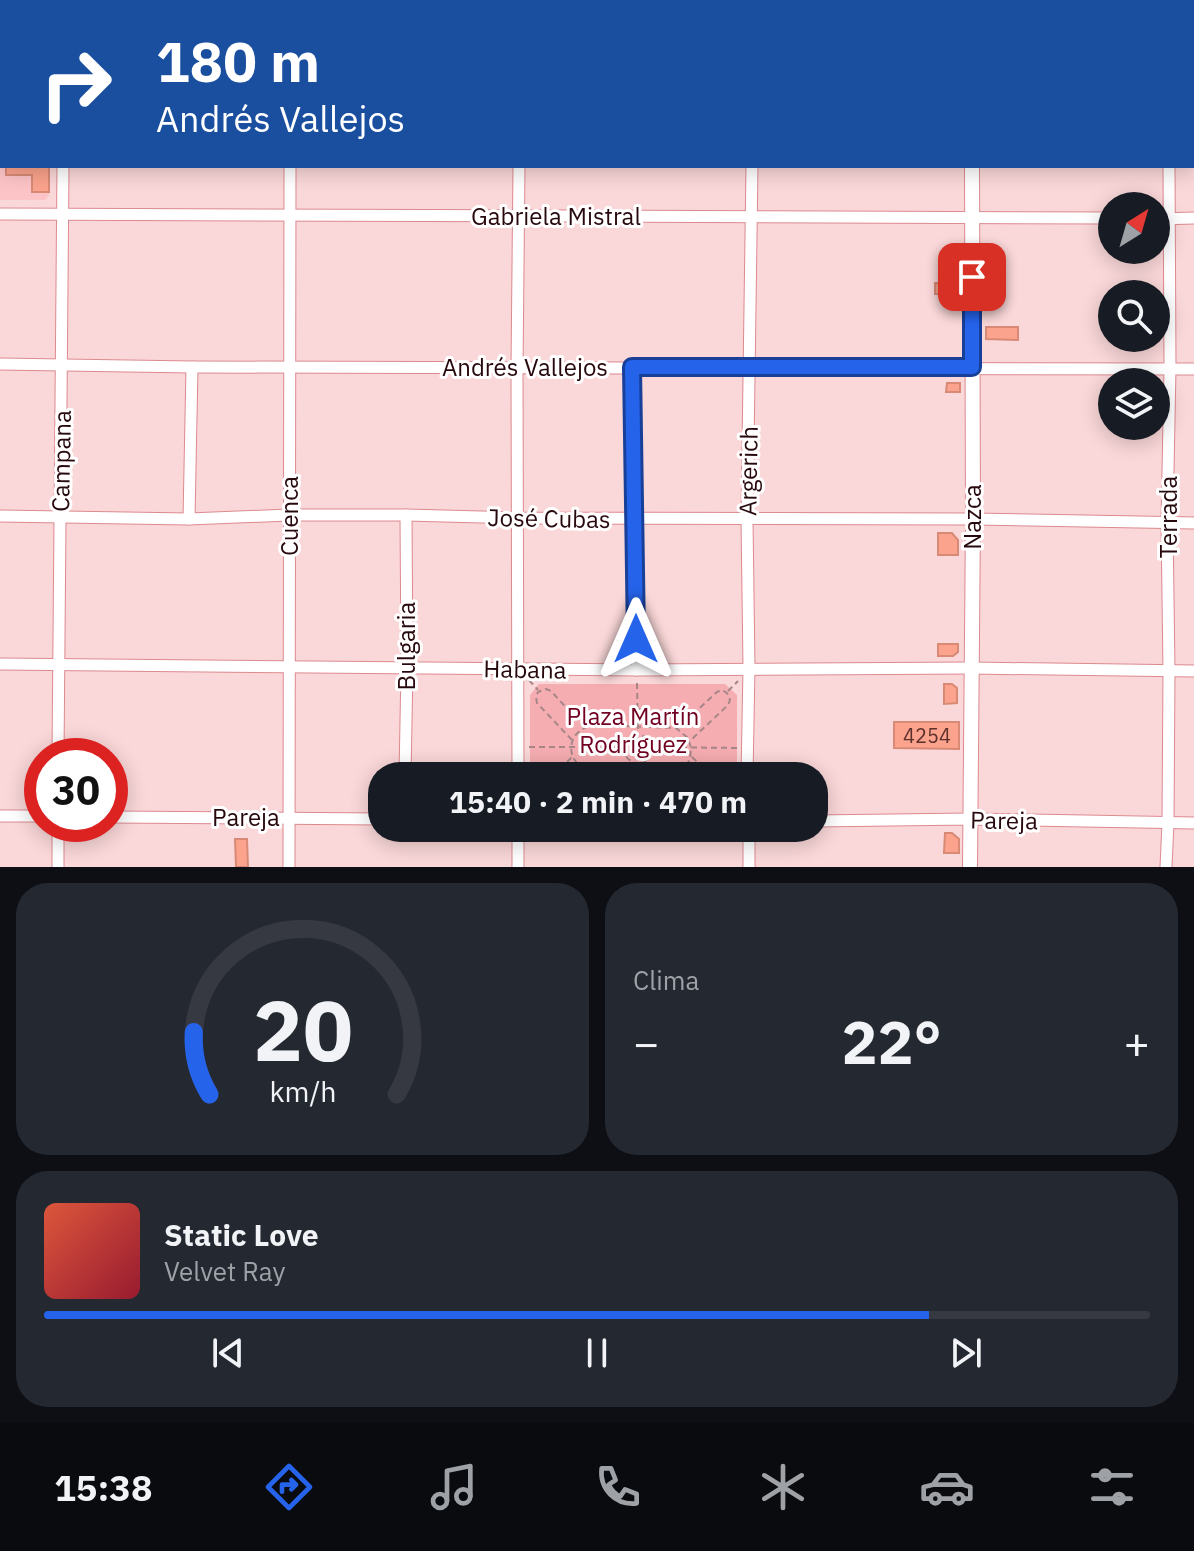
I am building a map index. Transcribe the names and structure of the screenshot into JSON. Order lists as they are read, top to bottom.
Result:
{
  "streets": {
    "street": [
      "Gabriela Mistral",
      "Andrés Vallejos",
      "Campana",
      "Argerich",
      "Cuenca",
      "Nazca",
      "Terrada",
      "José Cubas",
      "Bulgaria",
      "Habana",
      "Pareja"
    ]
  },
  "crossings": [
    ["Gabriela Mistral", "Campana"],
    ["Gabriela Mistral", "Argerich"],
    ["Gabriela Mistral", "Cuenca"],
    ["Gabriela Mistral", "Nazca"],
    ["Andrés Vallejos", "Campana"],
    ["Andrés Vallejos", "Argerich"],
    ["Andrés Vallejos", "Cuenca"],
    ["Andrés Vallejos", "Nazca"],
    ["Andrés Vallejos", "Terrada"],
    ["Campana", "José Cubas"],
    ["Campana", "Habana"],
    ["Argerich", "José Cubas"],
    ["Argerich", "Habana"],
    ["Cuenca", "José Cubas"],
    ["Cuenca", "Habana"],
    ["Cuenca", "Pareja"],
    ["Nazca", "José Cubas"],
    ["Nazca", "Habana"],
    ["Nazca", "Pareja"],
    ["Terrada", "José Cubas"],
    ["Terrada", "Habana"],
    ["Terrada", "Pareja"],
    ["José Cubas", "Bulgaria"],
    ["Bulgaria", "Habana"]
  ],
  "parks": ["Plaza Martín Rodríguez"],
  "house_numbers": ["4254"],
  "north": "top right",
  "page": {
    "turn": ["180 m", "Andrés Vallejos"],
    "limit": "30",
    "trip": "15:40 · 2 min · 470 m",
    "tile": "Clima",
    "heat": ["−", "22°", "+"],
    "song": ["Static Love", "Velvet Ray"],
    "tabs": "15:38",
    "gauge": ["20", "km/h"]
  }
}
